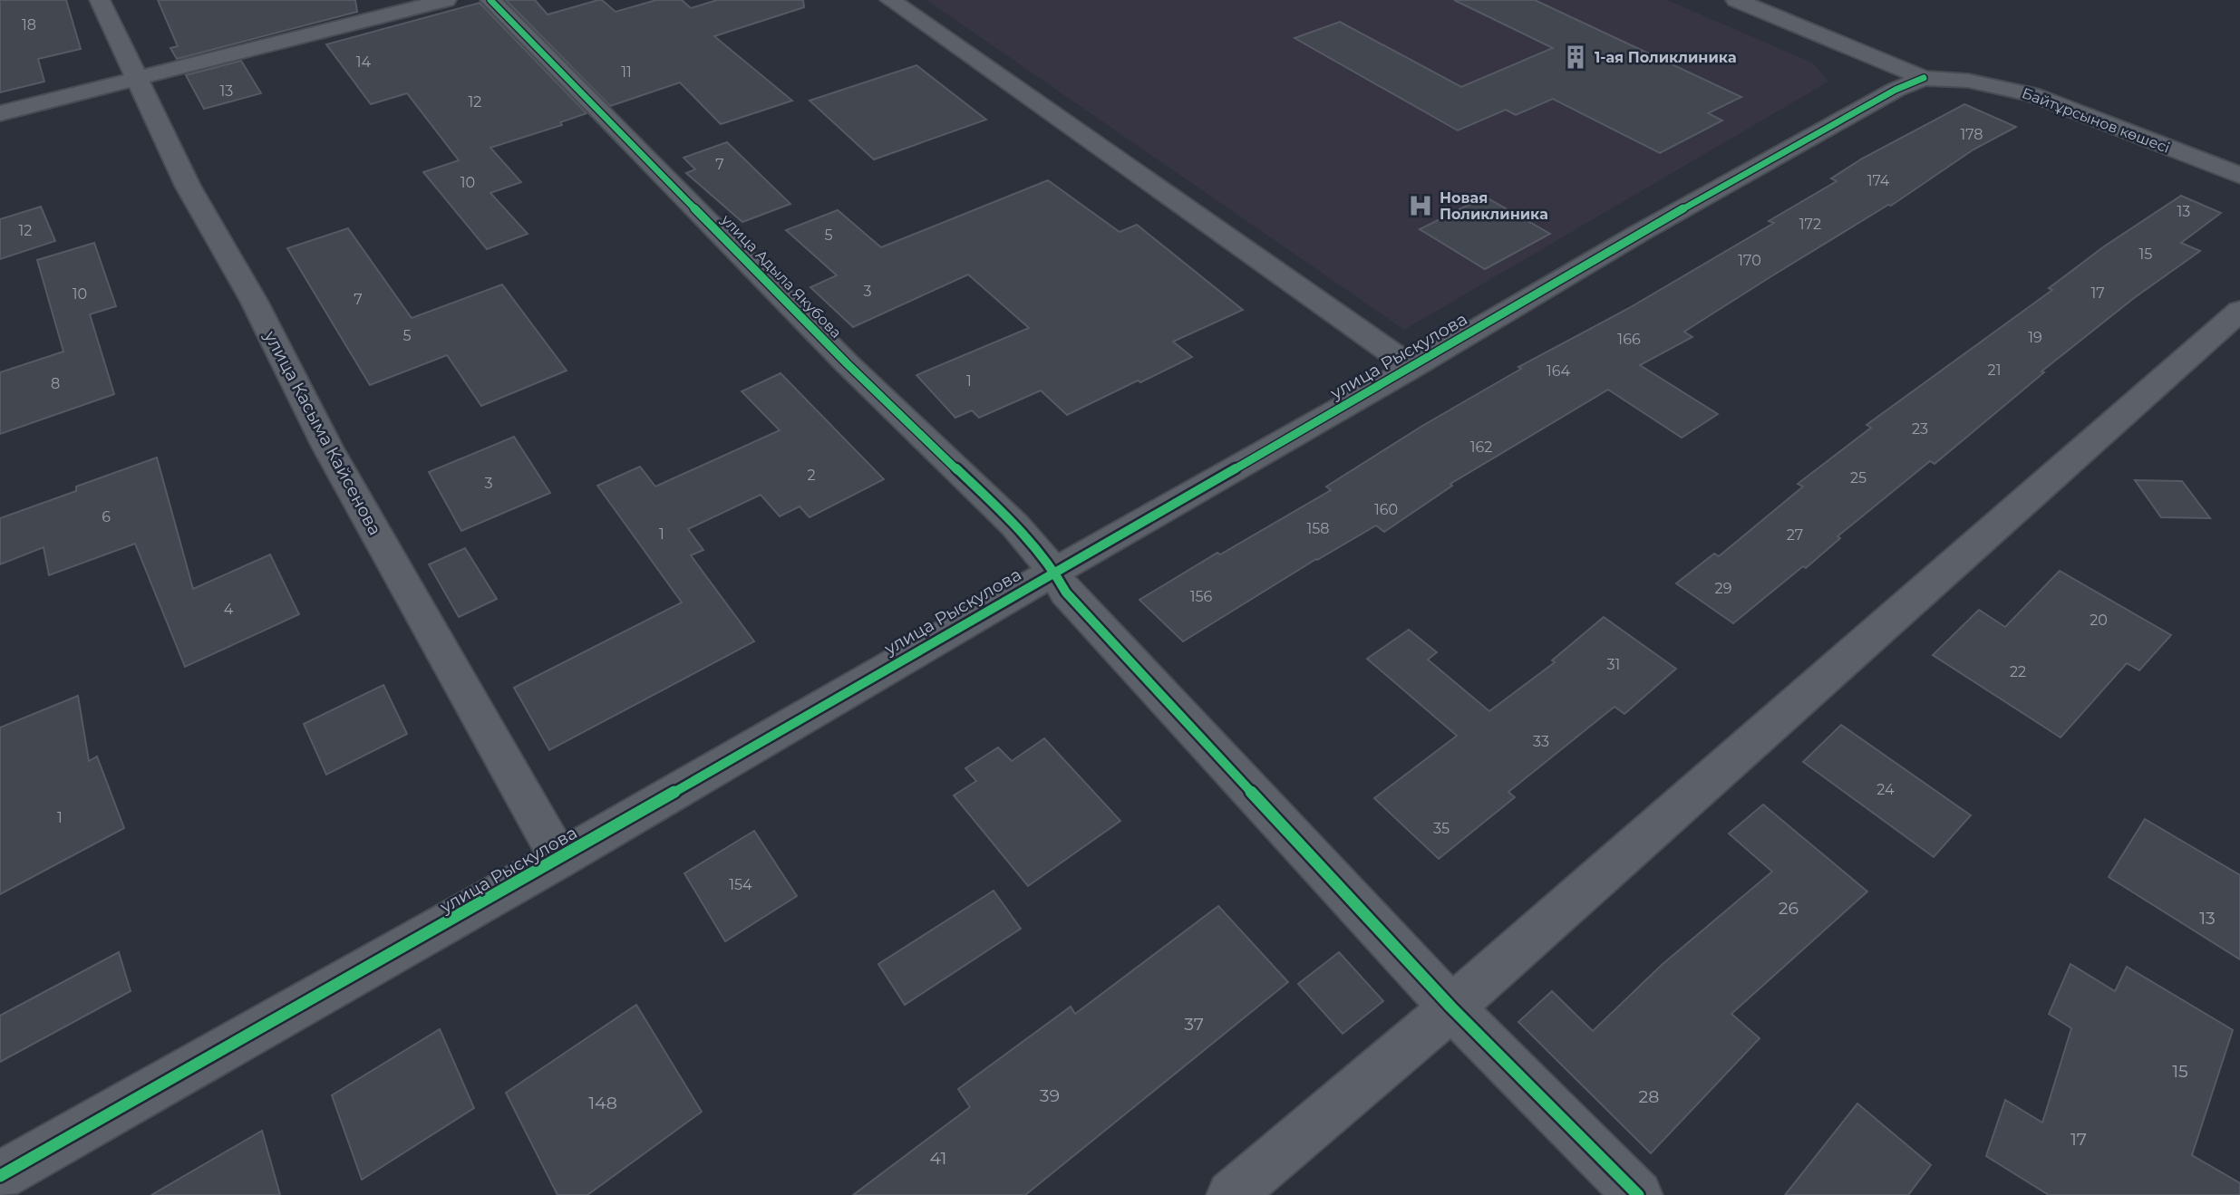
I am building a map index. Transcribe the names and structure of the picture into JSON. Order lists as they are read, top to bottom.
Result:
{
  "streets": {
    "street": [
      "Байтұрсынов көшесі",
      "улица Адыла Якубова",
      "улица Рыскулова",
      "улица Касыма Кайсенова"
    ]
  },
  "crossings": [
    ["Байтұрсынов көшесі", "улица Рыскулова"],
    ["улица Адыла Якубова", "улица Рыскулова"],
    ["улица Рыскулова", "улица Касыма Кайсенова"]
  ],
  "places": {
    "building": ["1-ая Поликлиника"],
    "hospital": ["Новая Поликлиника"]
  },
  "house_numbers": [
    "18",
    "14",
    "11",
    "13",
    "12",
    "178",
    "7",
    "174",
    "10",
    "13",
    "172",
    "12",
    "5",
    "15",
    "170",
    "3",
    "17",
    "10",
    "7",
    "5",
    "19",
    "166",
    "21",
    "164",
    "1",
    "8",
    "23",
    "162",
    "2",
    "25",
    "3",
    "160",
    "6",
    "158",
    "1",
    "27",
    "29",
    "156",
    "4",
    "20",
    "31",
    "22",
    "33",
    "24",
    "1",
    "35",
    "154",
    "26",
    "13",
    "37",
    "15",
    "39",
    "28",
    "148",
    "17",
    "41"
  ]
}
